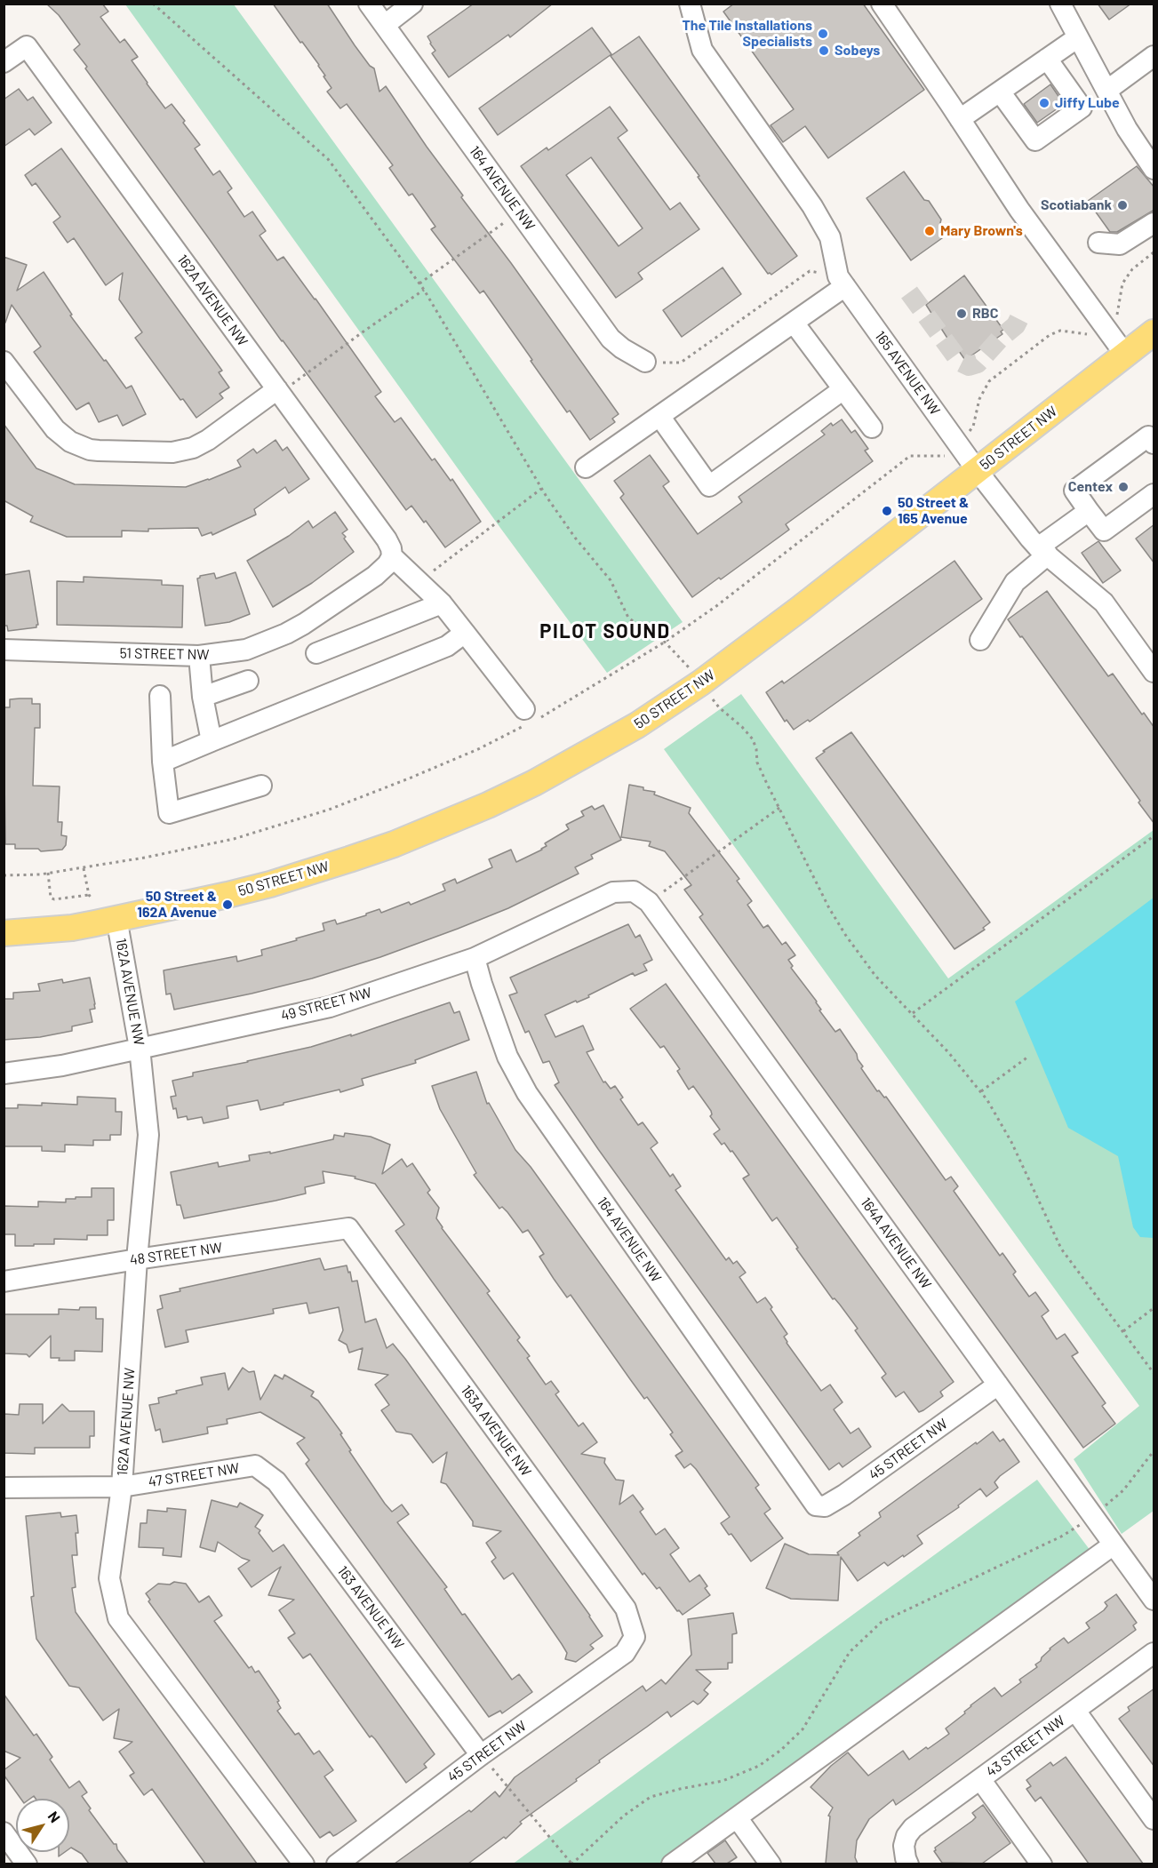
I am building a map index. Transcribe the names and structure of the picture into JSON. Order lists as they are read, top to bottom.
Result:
{
  "streets": {
    "main road": ["50 STREET NW"],
    "street": [
      "164 AVENUE NW",
      "162A AVENUE NW",
      "165 AVENUE NW",
      "51 STREET NW",
      "49 STREET NW",
      "164A AVENUE NW",
      "48 STREET NW",
      "163A AVENUE NW",
      "45 STREET NW",
      "47 STREET NW",
      "163 AVENUE NW",
      "43 STREET NW"
    ]
  },
  "crossings": [
    ["164 AVENUE NW", "49 STREET NW"],
    ["164 AVENUE NW", "45 STREET NW"],
    ["162A AVENUE NW", "50 STREET NW"],
    ["162A AVENUE NW", "51 STREET NW"],
    ["162A AVENUE NW", "49 STREET NW"],
    ["162A AVENUE NW", "48 STREET NW"],
    ["162A AVENUE NW", "47 STREET NW"],
    ["165 AVENUE NW", "50 STREET NW"],
    ["49 STREET NW", "164A AVENUE NW"],
    ["164A AVENUE NW", "45 STREET NW"],
    ["48 STREET NW", "163A AVENUE NW"],
    ["163A AVENUE NW", "45 STREET NW"],
    ["45 STREET NW", "163 AVENUE NW"],
    ["47 STREET NW", "163 AVENUE NW"]
  ],
  "districts": ["PILOT SOUND"],
  "places": [
    "The Tile Installations Specialists",
    "Sobeys",
    "Jiffy Lube",
    "Scotiabank",
    "Mary Brown's",
    "RBC",
    "Centex",
    "50 Street & 165 Avenue",
    "50 Street & 162A Avenue"
  ],
  "north": "top right"
}
